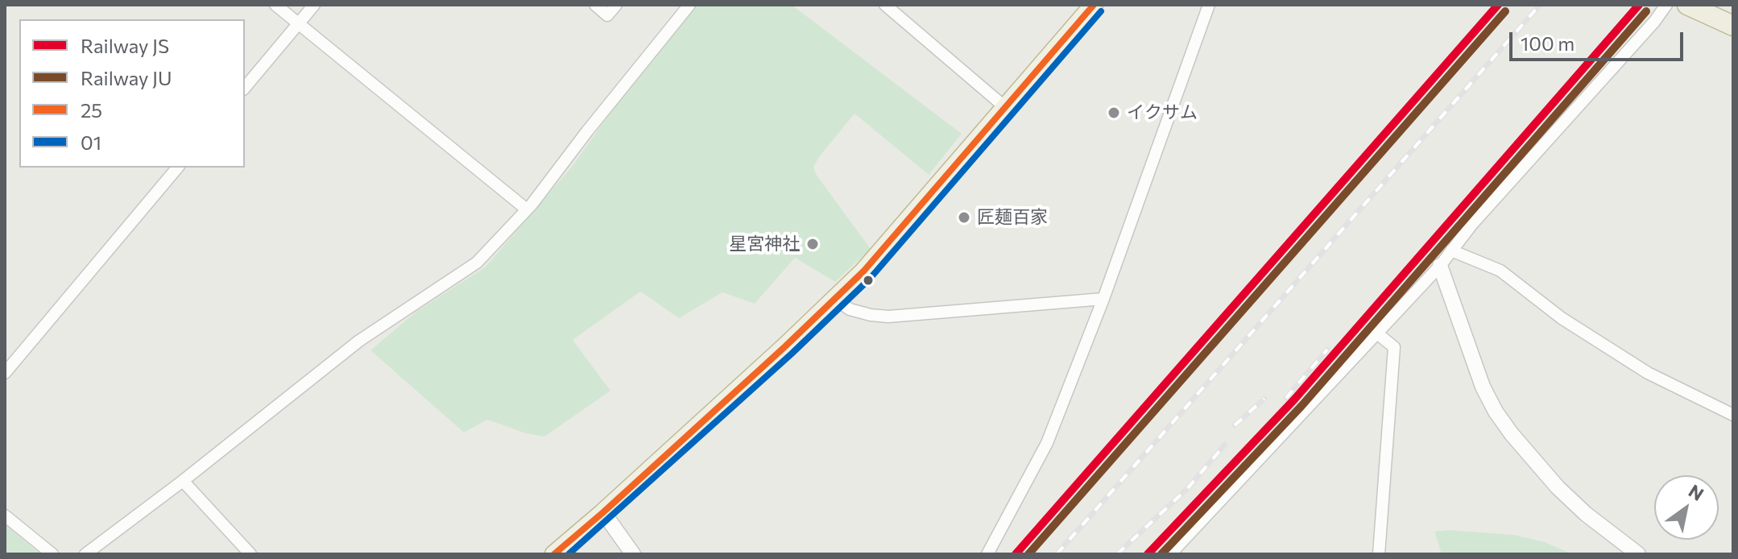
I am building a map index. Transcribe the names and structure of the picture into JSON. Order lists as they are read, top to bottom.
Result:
{
  "places": ["イクサム", "匠麺百家", "星宮神社"],
  "lines": [
    "rail line JS",
    "transit line 25",
    "rail line JU",
    "transit line 01"
  ],
  "legend": [
    "Railway JS",
    "Railway JU",
    "25",
    "01"
  ],
  "scale_bar": "100 m",
  "north": "top right"
}
